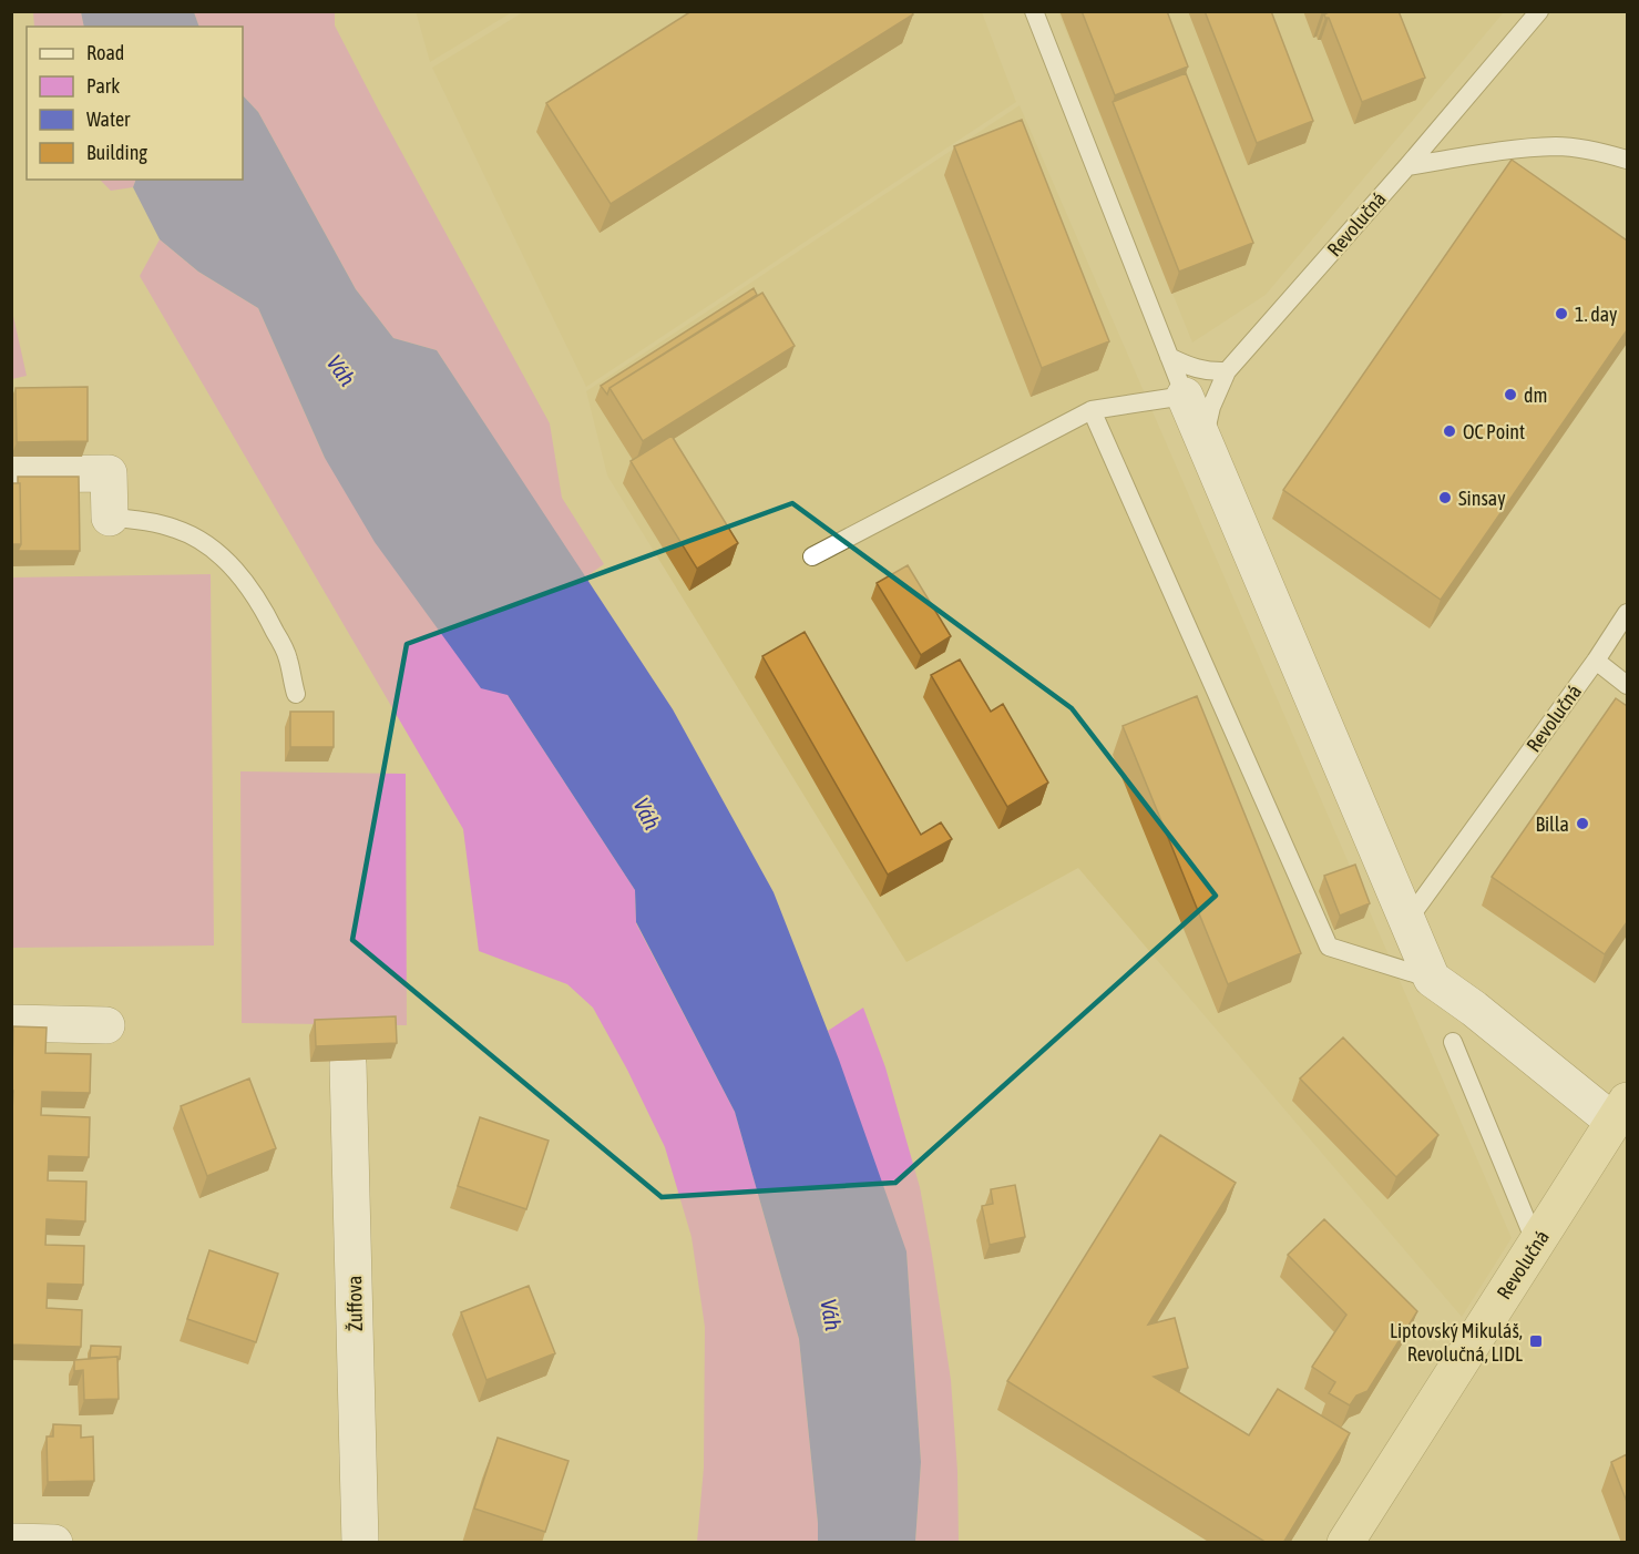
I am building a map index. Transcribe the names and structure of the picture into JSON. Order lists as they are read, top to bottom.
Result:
{
  "streets": {
    "main road": ["Revolučná"],
    "street": ["Žuffova"]
  },
  "water": ["Váh"],
  "places": {
    "other": [
      "1. day",
      "dm",
      "OC Point",
      "Sinsay",
      "Billa"
    ],
    "transit": ["Liptovský Mikuláš, Revolučná, LIDL"]
  },
  "legend": [
    "Road",
    "Park",
    "Water",
    "Building"
  ]
}
